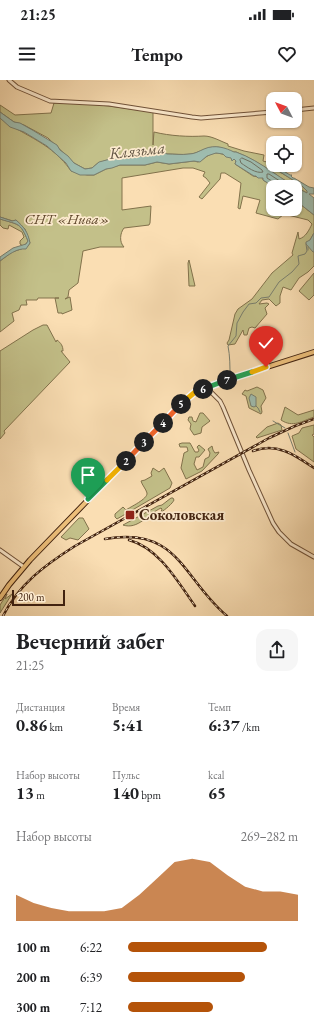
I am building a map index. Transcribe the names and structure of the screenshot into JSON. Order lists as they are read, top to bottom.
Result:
{
  "water": ["Клязьма"],
  "parks": ["СНТ «Нива»"],
  "places": {
    "transit": ["Соколовская"]
  },
  "scale_bar": "200 m",
  "north": "top left",
  "page": {
    "status": "21:25",
    "header": "Tempo",
    "pins": [
      "7",
      "6",
      "5",
      "4",
      "3",
      "2"
    ],
    "scale": "200 m",
    "heading": ["Вечерний забег", "21:25"],
    "stats": [
      ["Дистанция", "0.86 km"],
      ["Время", "5:41"],
      ["Темп", "6:37 /km"],
      ["Набор высоты", "13 m"],
      ["Пульс", "140 bpm"],
      ["kcal", "65"]
    ],
    "chart": ["Набор высоты", "269–282 m"],
    "list": [
      {
        "name": "100 m",
        "note": "6:22"
      },
      {
        "name": "200 m",
        "note": "6:39"
      },
      {
        "name": "300 m",
        "note": "7:12"
      }
    ]
  }
}
